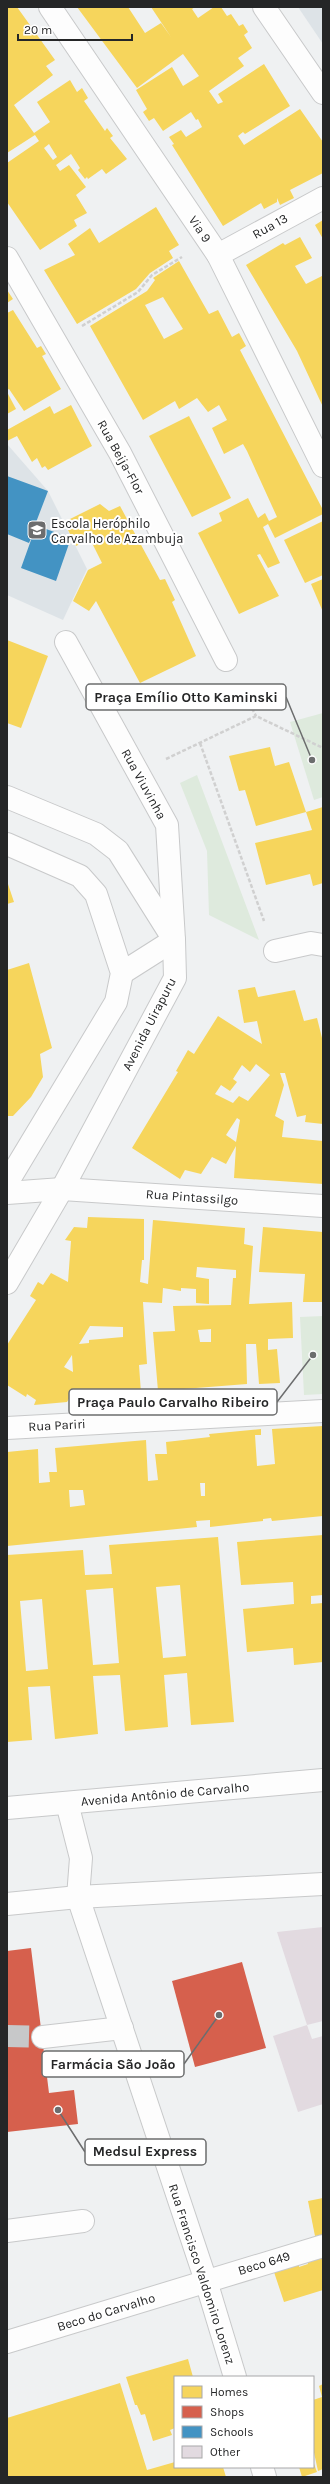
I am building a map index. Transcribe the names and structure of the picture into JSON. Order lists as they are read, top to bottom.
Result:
{
  "streets": {
    "street": [
      "Rua 13",
      "Via 9",
      "Rua Beija-Flor",
      "Rua Viuvinha",
      "Avenida Uirapuru",
      "Rua Pintassilgo",
      "Rua Pariri",
      "Avenida Antônio de Carvalho",
      "Beco 649",
      "Rua Francisco Valdomiro Lorenz",
      "Beco do Carvalho"
    ]
  },
  "crossings": [
    ["Rua 13", "Via 9"],
    ["Rua Viuvinha", "Avenida Uirapuru"],
    ["Avenida Uirapuru", "Rua Pintassilgo"],
    ["Beco 649", "Rua Francisco Valdomiro Lorenz"],
    ["Beco 649", "Beco do Carvalho"],
    ["Rua Francisco Valdomiro Lorenz", "Beco do Carvalho"]
  ],
  "places": {
    "school or university": ["Escola Heróphilo Carvalho de Azambuja"],
    "other": [
      "Praça Emílio Otto Kaminski",
      "Praça Paulo Carvalho Ribeiro",
      "Farmácia São João",
      "Medsul Express"
    ]
  },
  "legend": [
    "Homes",
    "Shops",
    "Schools",
    "Other"
  ],
  "scale_bar": "20 m"
}
